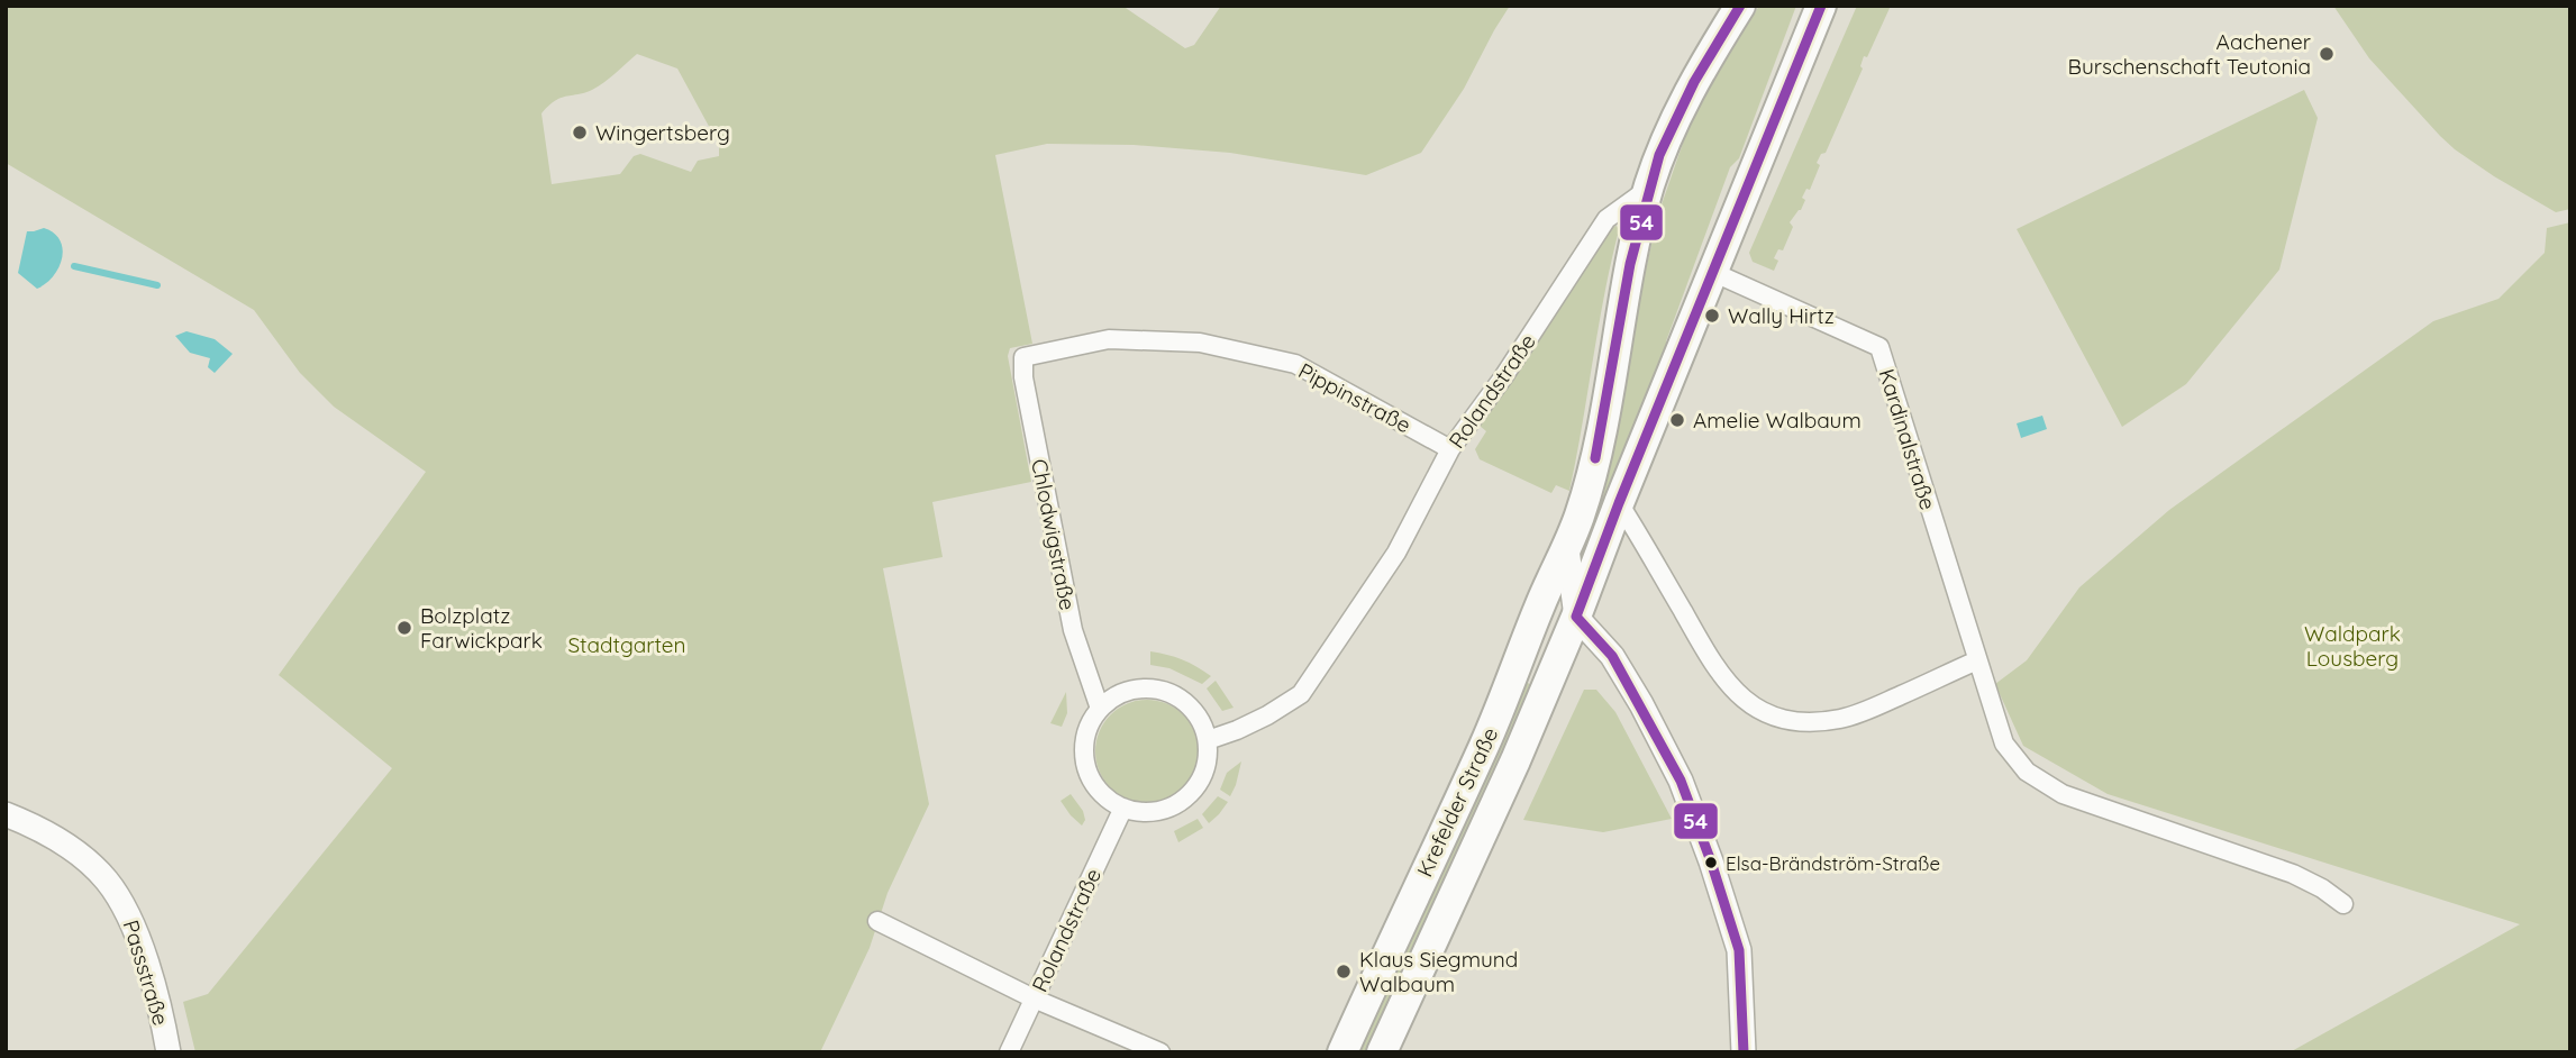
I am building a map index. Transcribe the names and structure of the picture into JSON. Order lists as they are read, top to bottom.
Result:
{
  "streets": {
    "main road": ["Krefelder Straße"],
    "street": [
      "Rolandstraße",
      "Pippinstraße",
      "Kardinalstraße",
      "Chlodwigstraße",
      "Passstraße"
    ]
  },
  "crossings": [
    ["Rolandstraße", "Pippinstraße"],
    ["Rolandstraße", "Chlodwigstraße"],
    ["Rolandstraße", "Krefelder Straße"],
    ["Pippinstraße", "Chlodwigstraße"],
    ["Kardinalstraße", "Krefelder Straße"]
  ],
  "parks": ["Waldpark Lousberg", "Stadtgarten"],
  "places": [
    "Aachener Burschenschaft Teutonia",
    "Wingertsberg",
    "Wally Hirtz",
    "Amelie Walbaum",
    "Bolzplatz Farwickpark",
    "Elsa-Brändström-Straße",
    "Klaus Siegmund Walbaum"
  ],
  "lines": ["transit line 54"]
}
